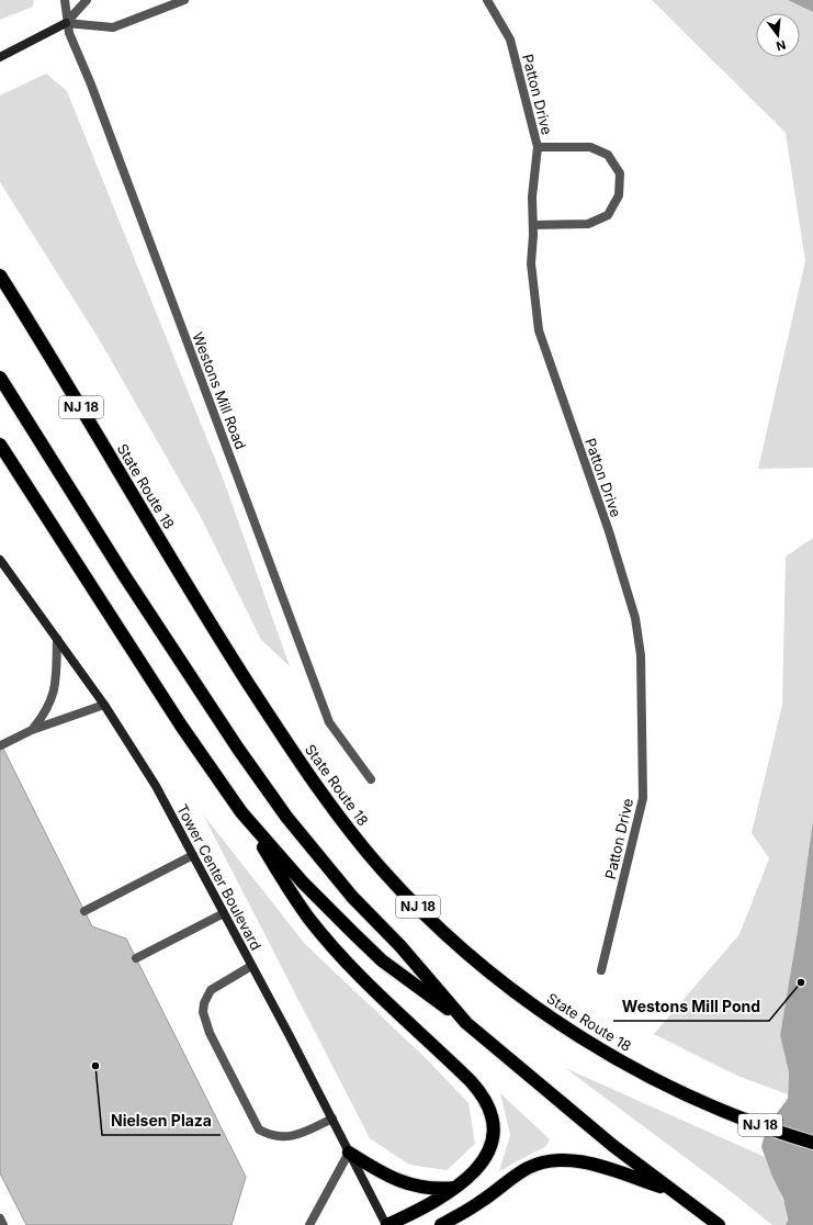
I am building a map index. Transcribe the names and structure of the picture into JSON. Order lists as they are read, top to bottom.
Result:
{
  "streets": {
    "highway": ["NJ 18", "State Route 18"],
    "street": ["Patton Drive", "Westons Mill Road", "Tower Center Boulevard"]
  },
  "places": ["Westons Mill Pond", "Nielsen Plaza"],
  "north": "bottom"
}
